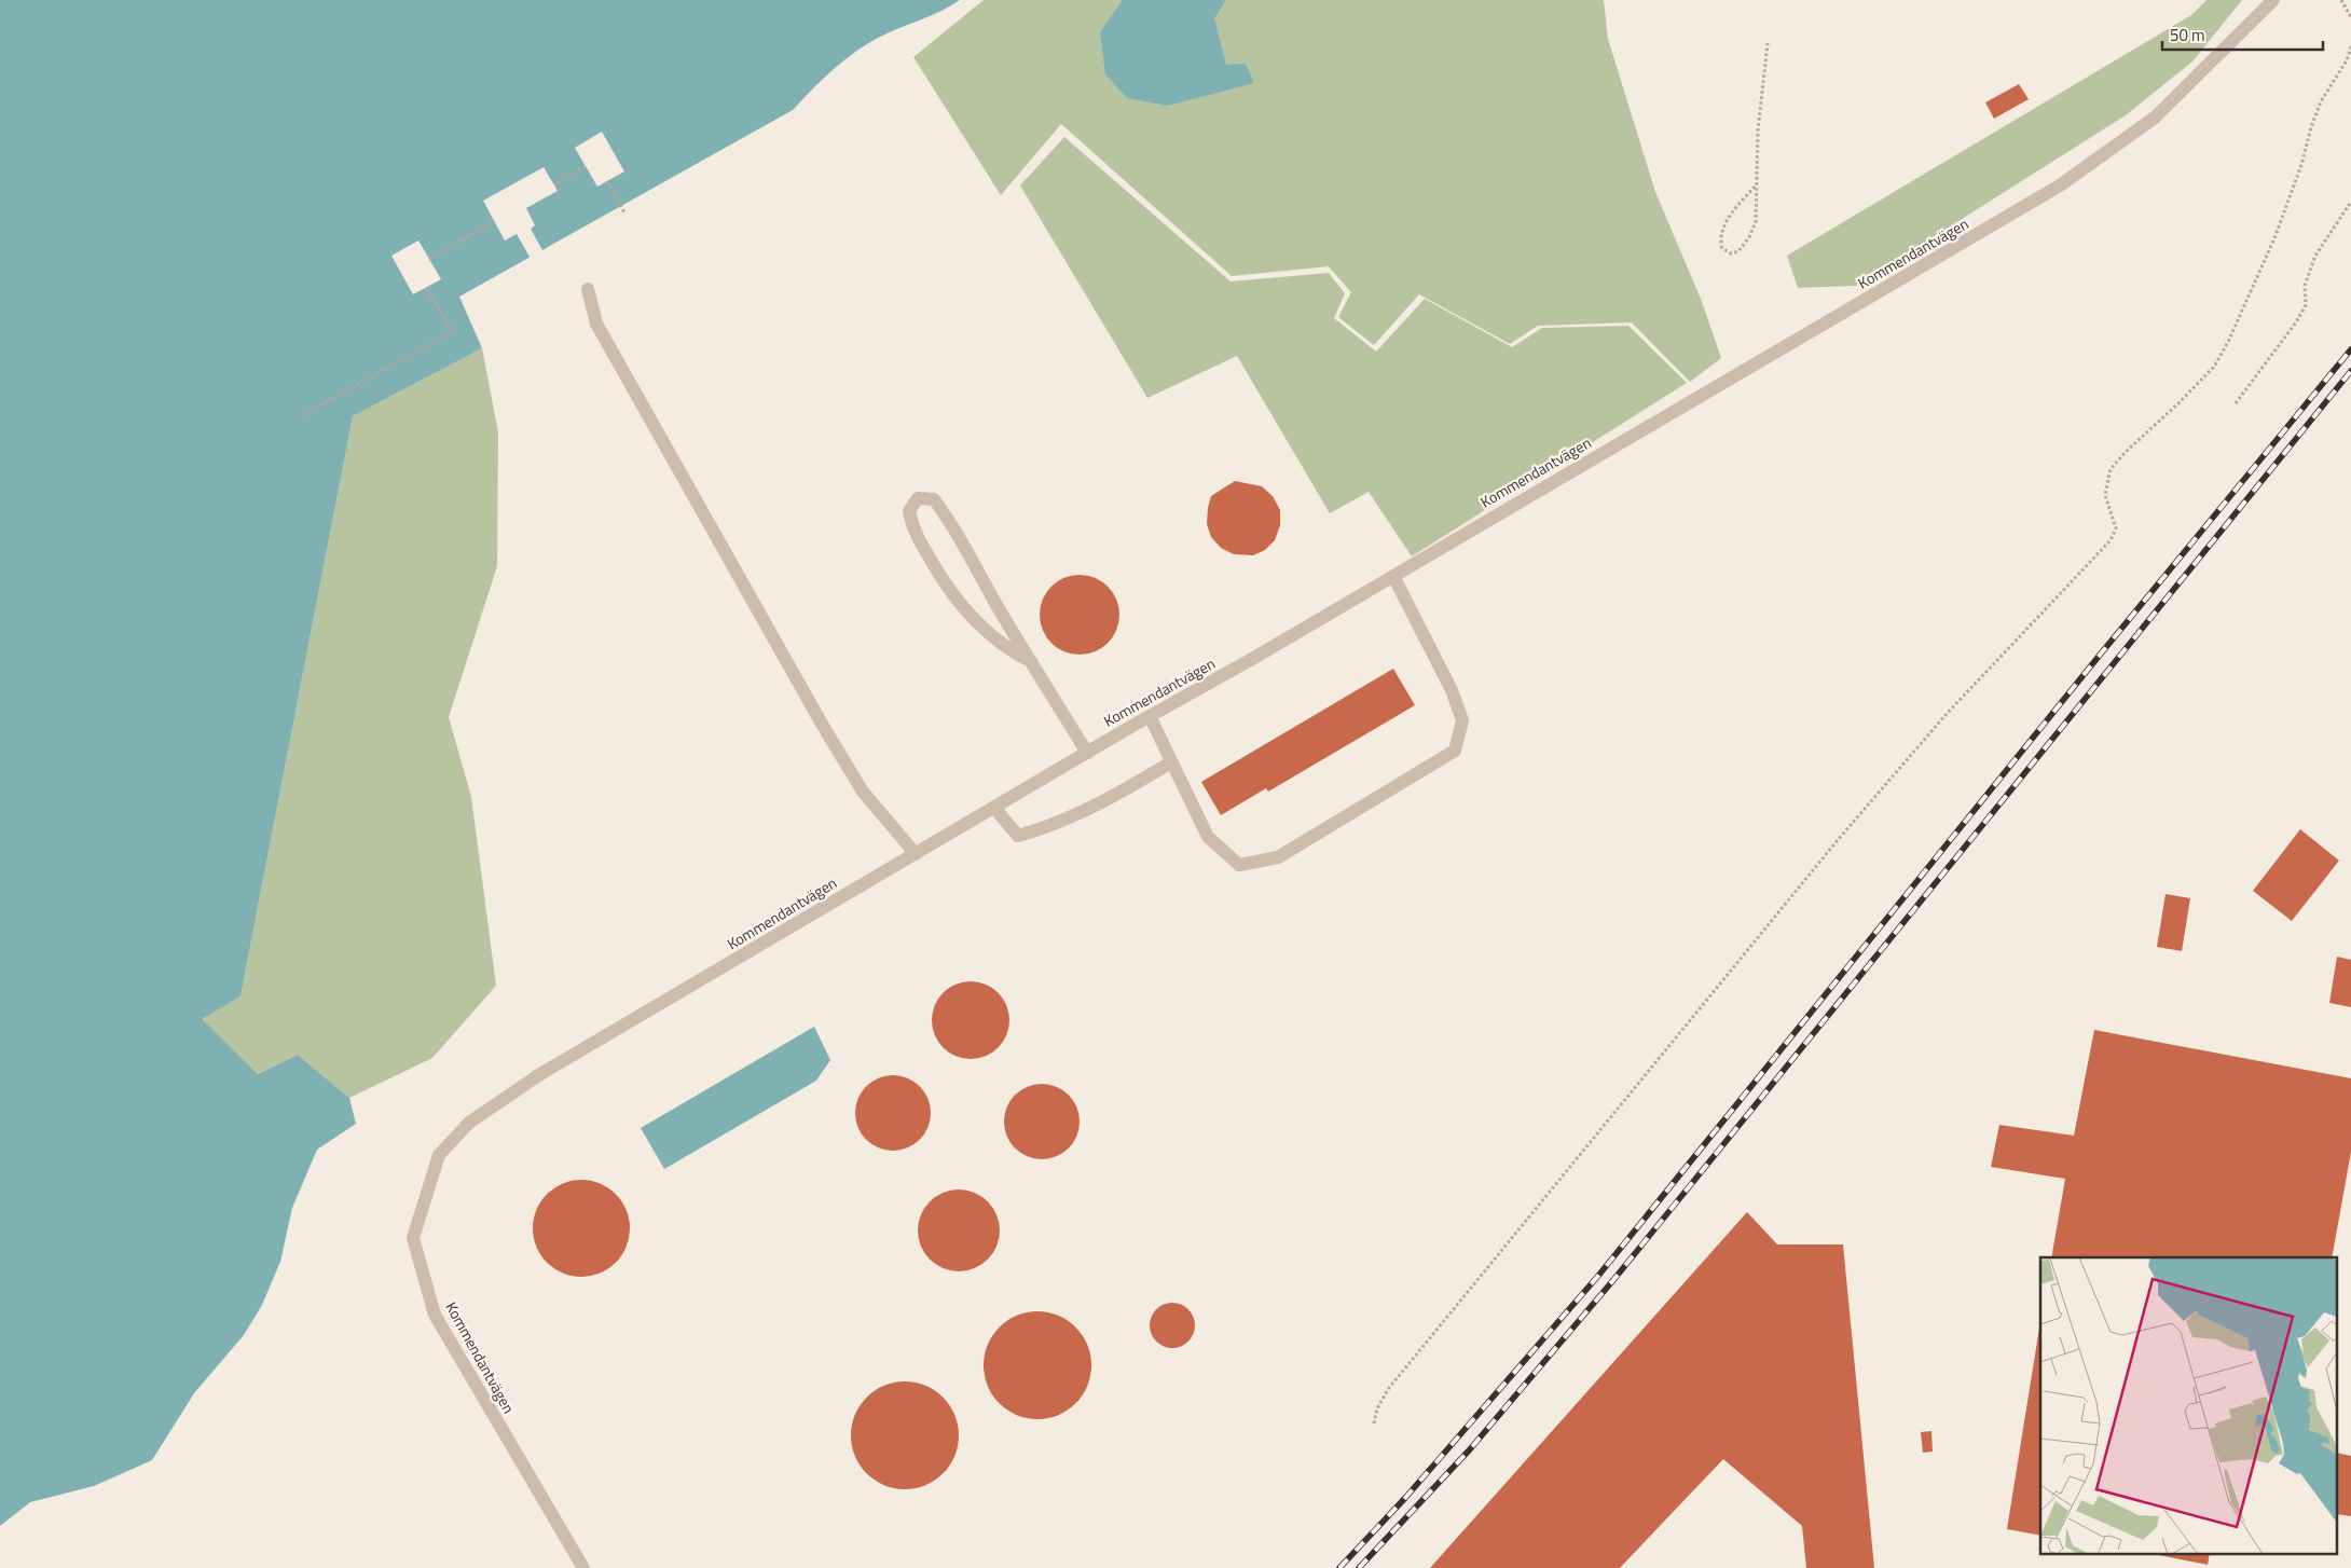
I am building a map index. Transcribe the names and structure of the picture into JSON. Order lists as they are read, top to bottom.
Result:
{
  "streets": {
    "street": ["Kommendantvägen"]
  },
  "scale_bar": "50 m"
}
